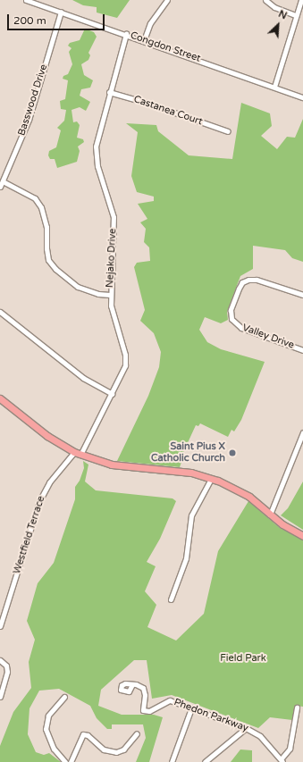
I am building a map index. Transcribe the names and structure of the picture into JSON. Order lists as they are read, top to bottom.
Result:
{
  "streets": {
    "street": [
      "Congdon Street",
      "Basswood Drive",
      "Castanea Court",
      "Nejako Drive",
      "Valley Drive",
      "Westfield Terrace",
      "Phedon Parkway"
    ]
  },
  "crossings": [
    ["Congdon Street", "Basswood Drive"],
    ["Congdon Street", "Nejako Drive"],
    ["Castanea Court", "Nejako Drive"],
    ["Nejako Drive", "Westfield Terrace"]
  ],
  "parks": ["Field Park"],
  "places": ["Saint Pius X Catholic Church"],
  "scale_bar": "200 m",
  "north": "top right"
}
